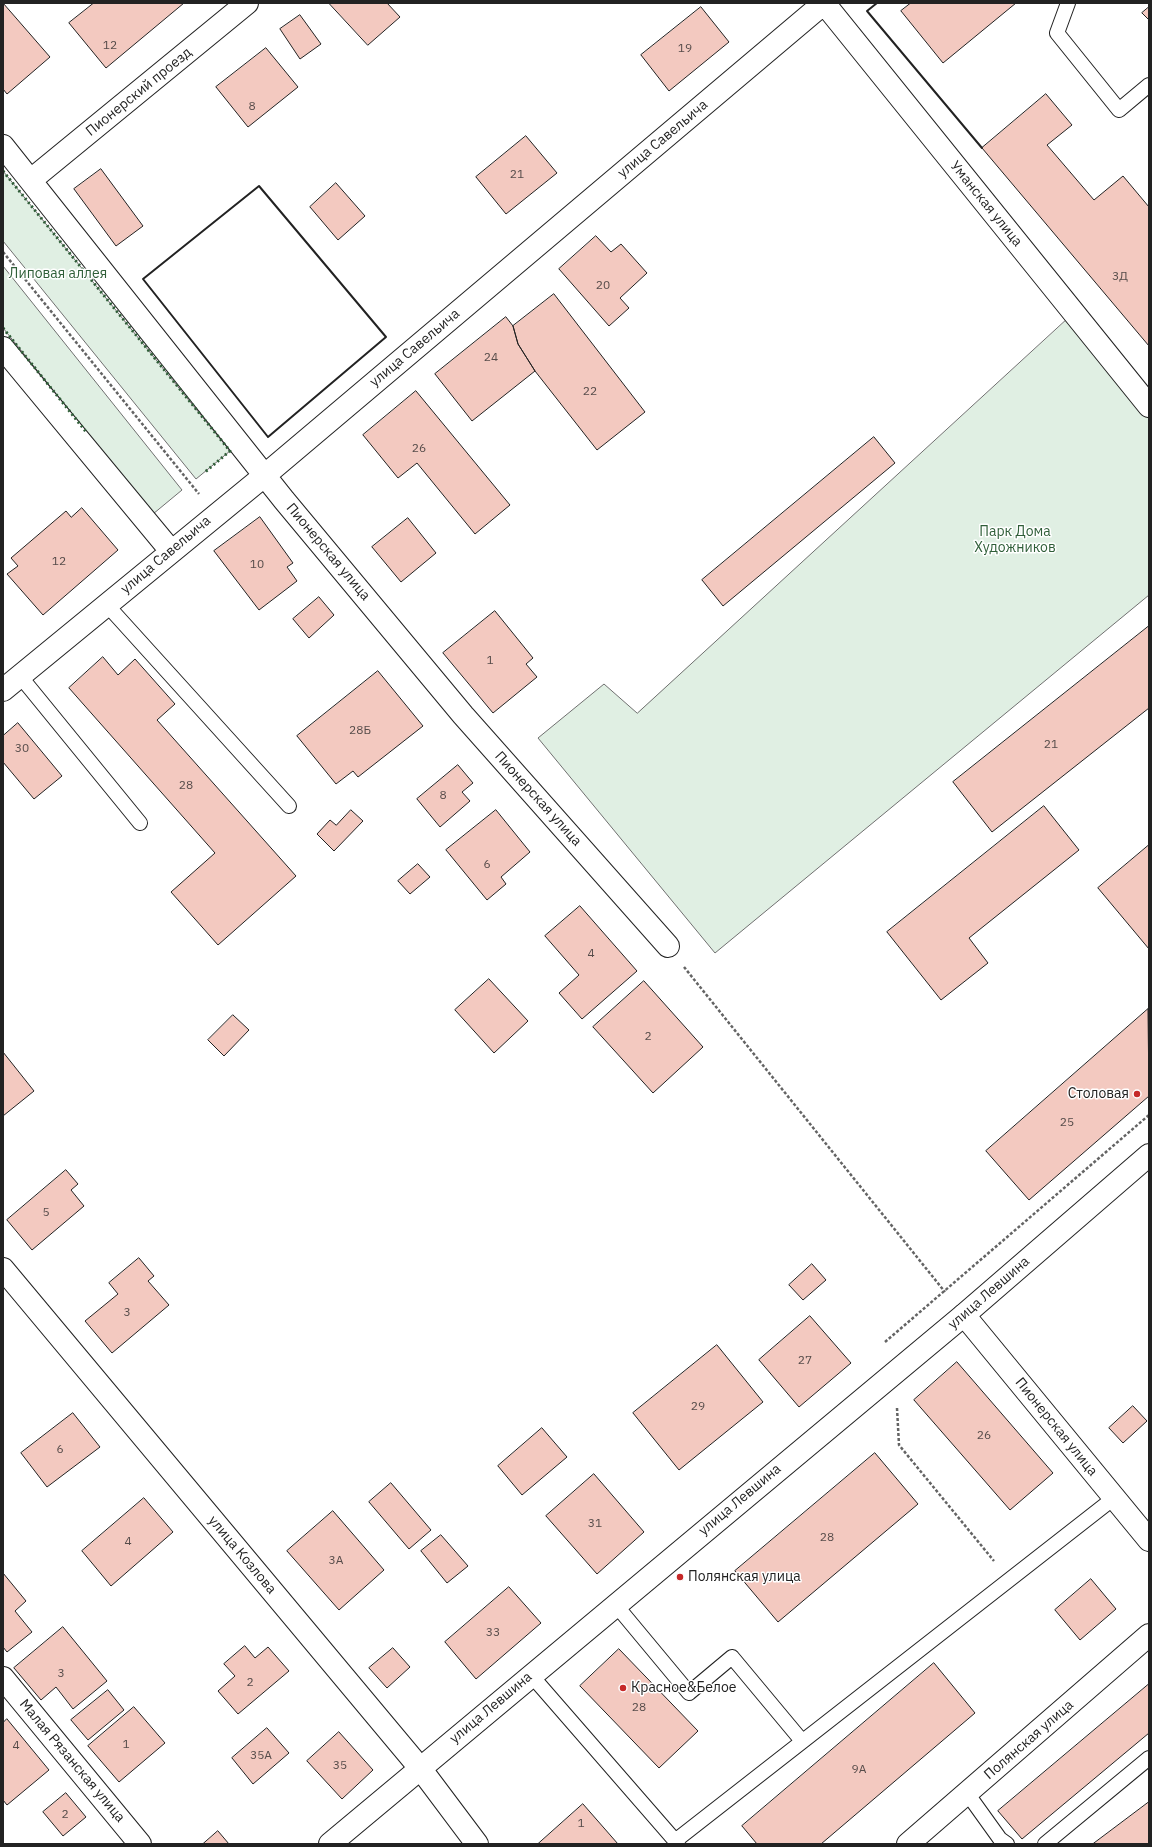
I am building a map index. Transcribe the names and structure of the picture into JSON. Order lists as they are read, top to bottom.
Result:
{
  "streets": {
    "street": [
      "Пионерский проезд",
      "улица Савельича",
      "Уманская улица",
      "Пионерская улица",
      "улица Левшина",
      "улица Козлова",
      "Полянская улица",
      "Малая Рязанская улица"
    ]
  },
  "crossings": [
    ["Пионерский проезд", "Пионерская улица"],
    ["улица Савельича", "Уманская улица"],
    ["улица Савельича", "Пионерская улица"],
    ["Пионерская улица", "улица Левшина"],
    ["улица Левшина", "улица Козлова"]
  ],
  "parks": ["Липовая аллея", "Парк Дома Художников"],
  "places": ["Столовая", "Полянская улица", "Красное&Белое"],
  "house_numbers": [
    "12",
    "19",
    "8",
    "21",
    "3Д",
    "20",
    "24",
    "22",
    "26",
    "12",
    "10",
    "1",
    "28Б",
    "21",
    "30",
    "28",
    "8",
    "6",
    "4",
    "2",
    "25",
    "5",
    "3",
    "27",
    "29",
    "26",
    "6",
    "31",
    "28",
    "4",
    "3А",
    "33",
    "3",
    "2",
    "28",
    "1",
    "4",
    "35А",
    "35",
    "9А",
    "2",
    "1"
  ]
}
